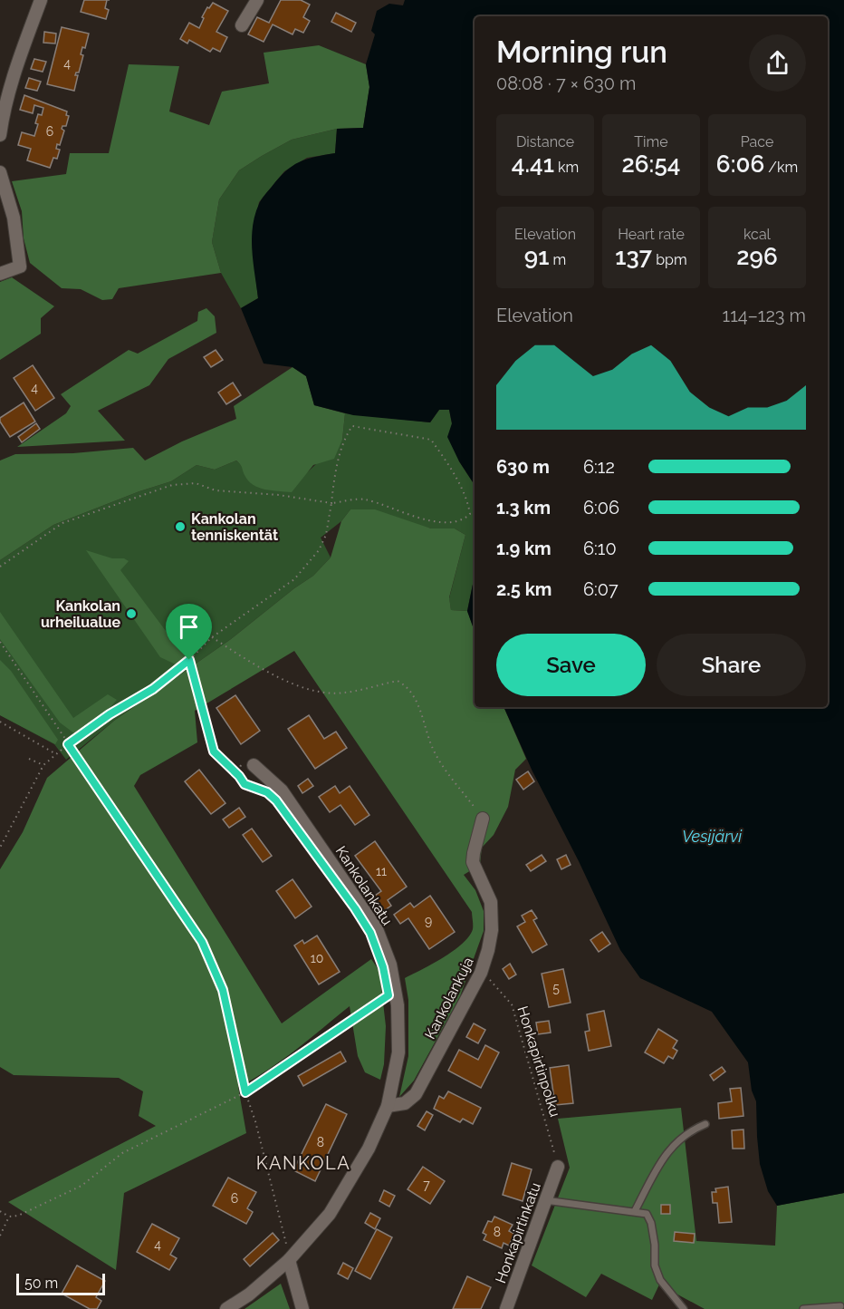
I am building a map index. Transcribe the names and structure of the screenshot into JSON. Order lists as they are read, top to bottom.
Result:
{
  "streets": {
    "street": ["Kankolankatu", "Kankolankuja", "Honkapirtinkatu"],
    "path": ["Honkapirtinpolku"]
  },
  "crossings": [
    ["Kankolankatu", "Kankolankuja"],
    ["Kankolankuja", "Honkapirtinpolku"],
    ["Honkapirtinpolku", "Honkapirtinkatu"]
  ],
  "districts": ["KANKOLA"],
  "water": ["Vesijärvi"],
  "places": ["Kankolan tenniskentät", "Kankolan urheilualue"],
  "house_numbers": [
    "4",
    "6",
    "4",
    "11",
    "9",
    "10",
    "5",
    "8",
    "7",
    "6",
    "8",
    "4"
  ],
  "scale_bar": "50 m",
  "page": {
    "heading": ["Morning run", "08:08 · 7 × 630 m"],
    "stats": [
      ["Distance", "4.41 km"],
      ["Time", "26:54"],
      ["Pace", "6:06 /km"],
      ["Elevation", "91 m"],
      ["Heart rate", "137 bpm"],
      ["kcal", "296"]
    ],
    "chart": ["Elevation", "114–123 m"],
    "list": [
      {
        "name": "630 m",
        "note": "6:12"
      },
      {
        "name": "1.3 km",
        "note": "6:06"
      },
      {
        "name": "1.9 km",
        "note": "6:10"
      },
      {
        "name": "2.5 km",
        "note": "6:07"
      }
    ],
    "buttons": ["Save", "Share"],
    "scale": "50 m"
  }
}
